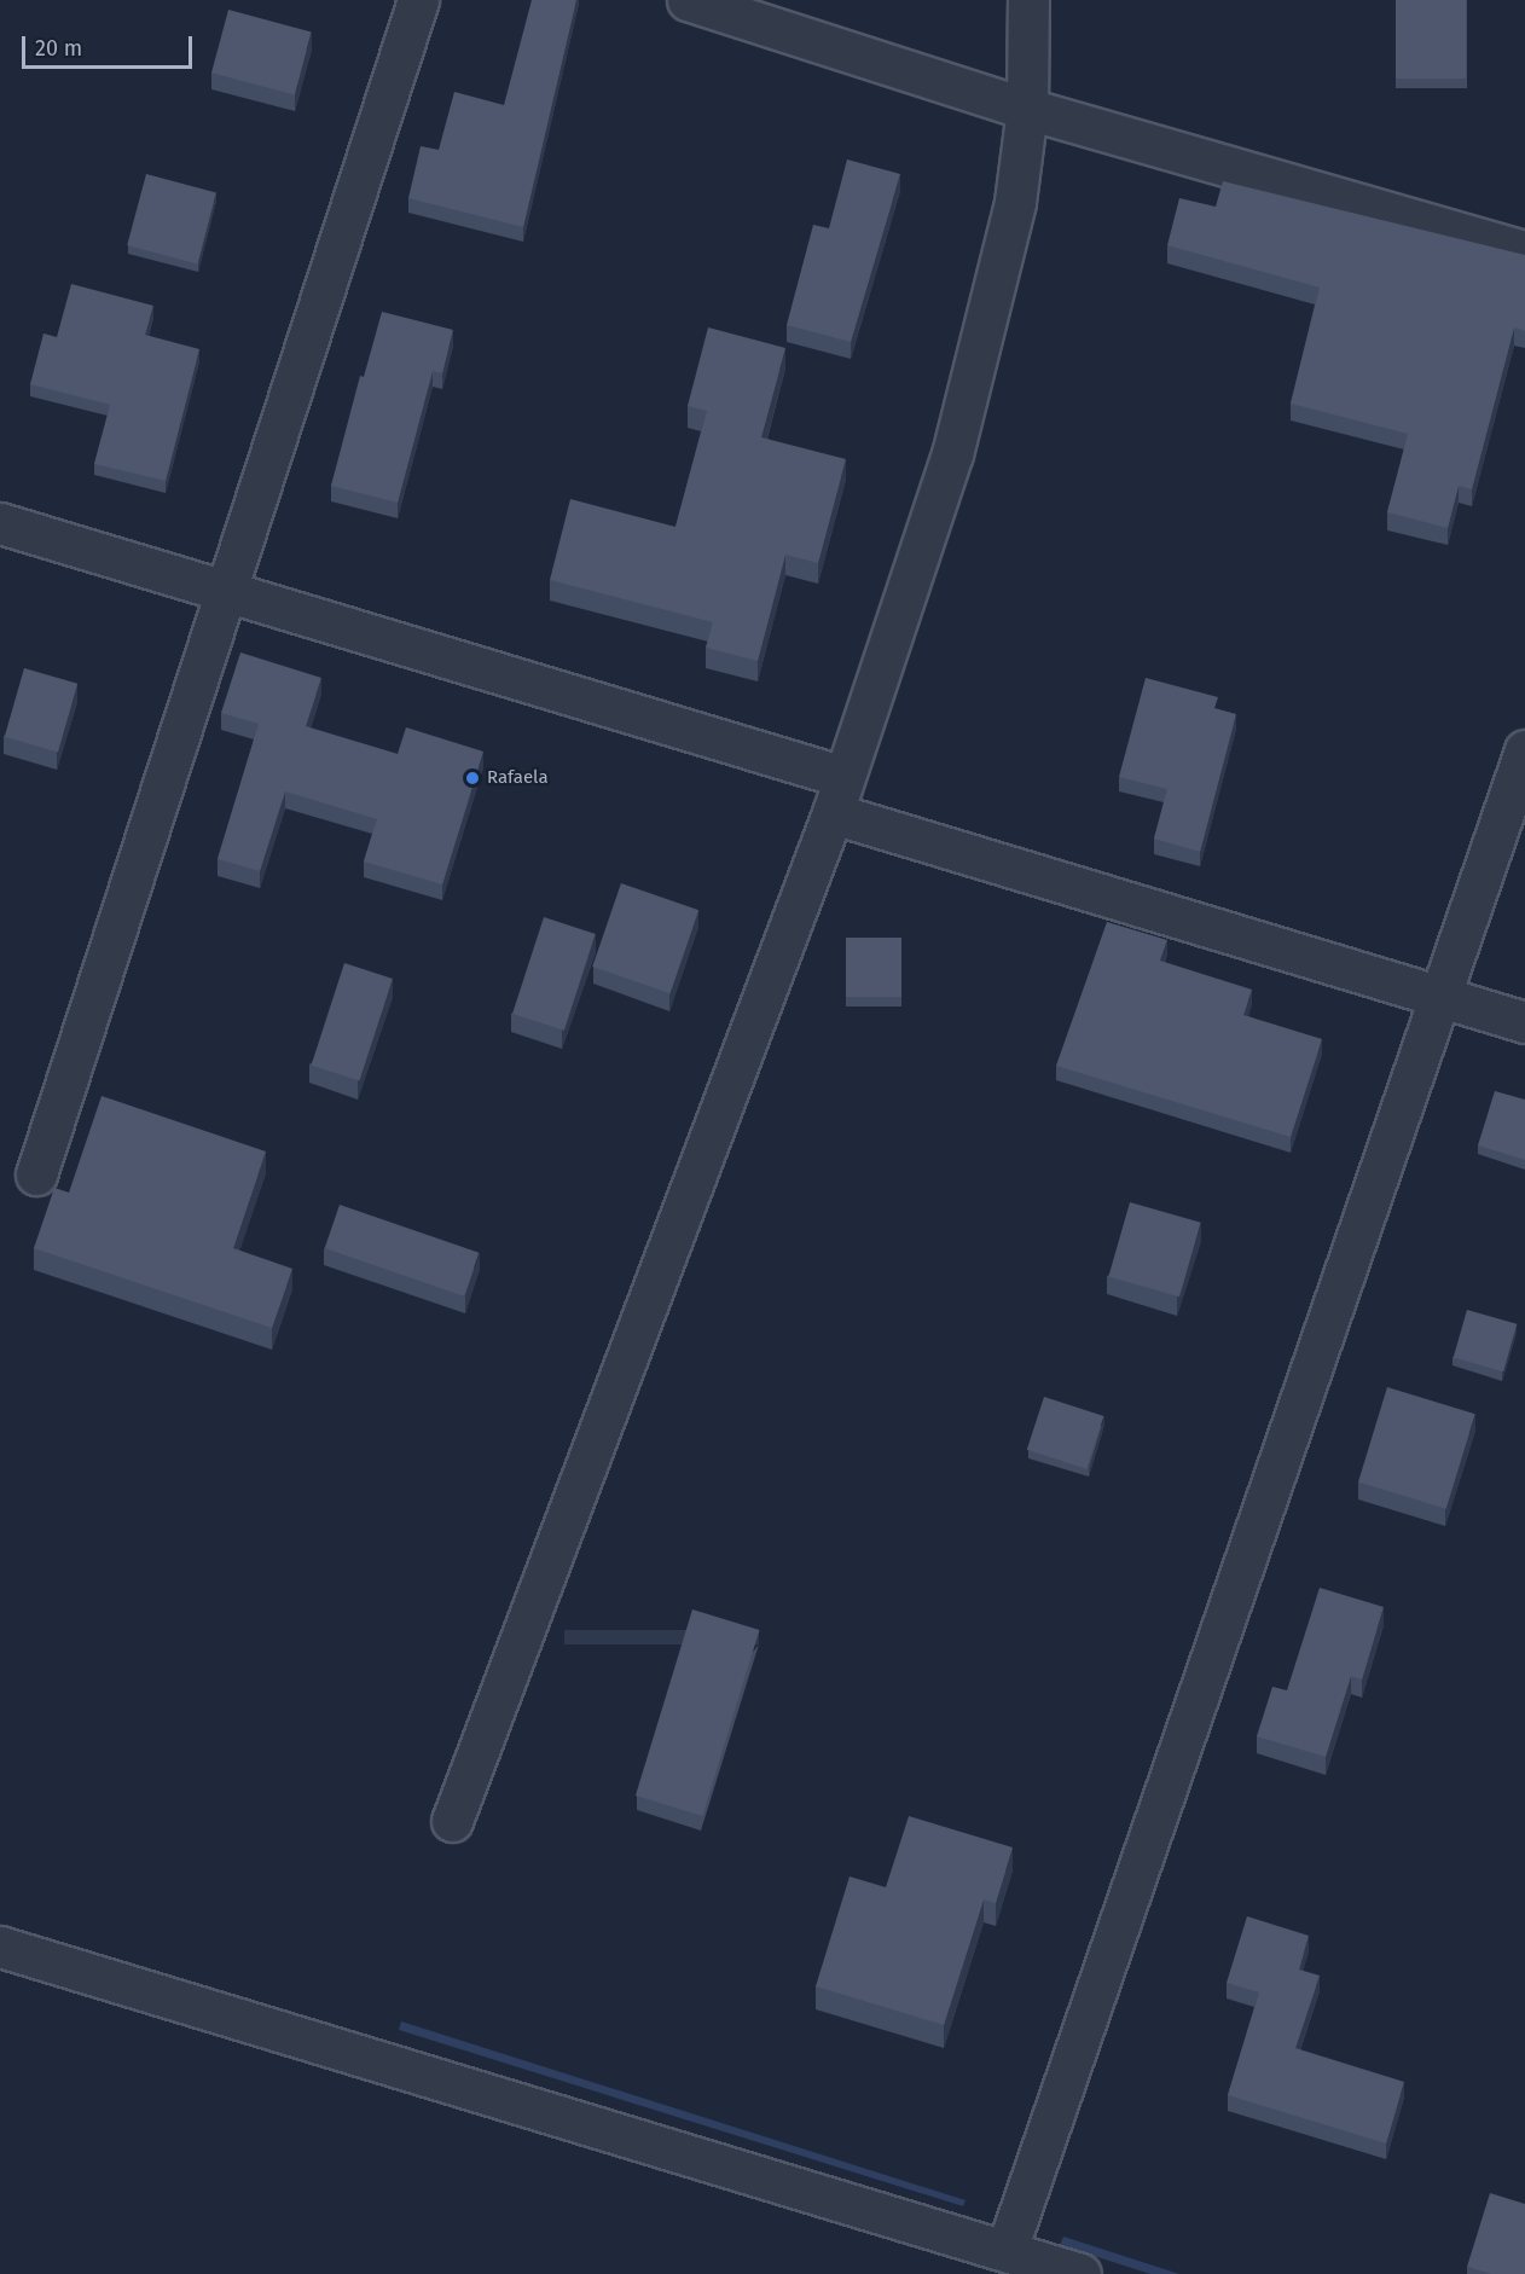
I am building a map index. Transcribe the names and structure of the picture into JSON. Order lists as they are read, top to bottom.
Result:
{
  "places": ["Rafaela"],
  "scale_bar": "20 m"
}
